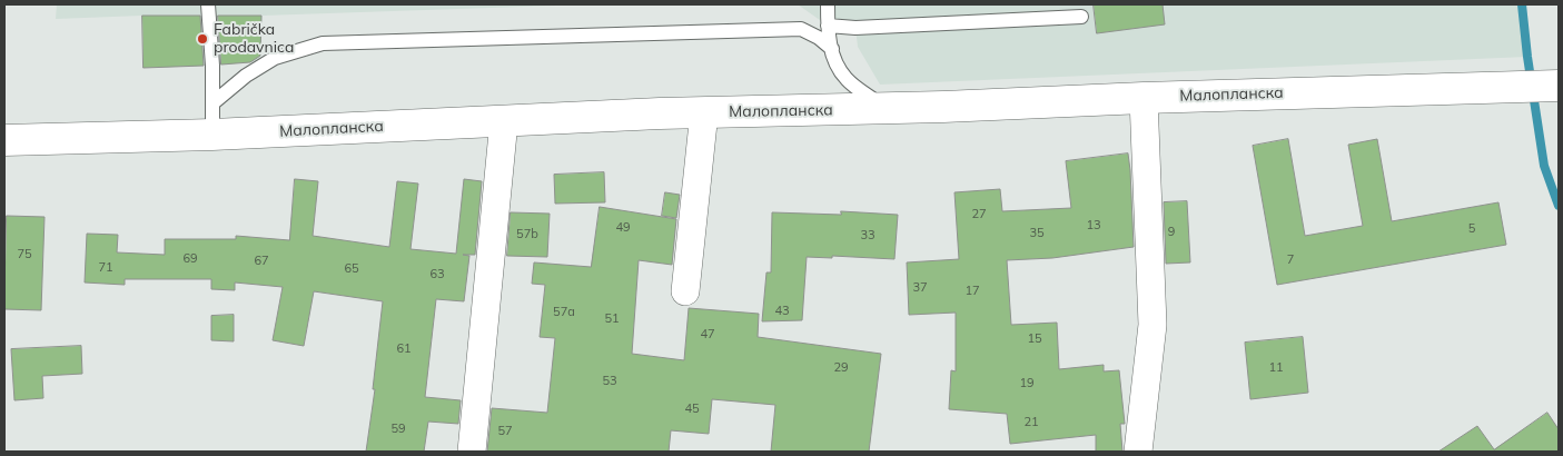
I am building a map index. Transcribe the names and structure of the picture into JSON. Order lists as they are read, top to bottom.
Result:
{
  "streets": {
    "main road": ["Малопланска"]
  },
  "places": ["Fabrička prodavnica"],
  "house_numbers": [
    "27",
    "13",
    "49",
    "5",
    "9",
    "35",
    "57b",
    "33",
    "75",
    "69",
    "7",
    "67",
    "71",
    "65",
    "63",
    "37",
    "17",
    "43",
    "57a",
    "51",
    "47",
    "15",
    "61",
    "29",
    "11",
    "53",
    "19",
    "45",
    "21",
    "59",
    "57"
  ]
}
